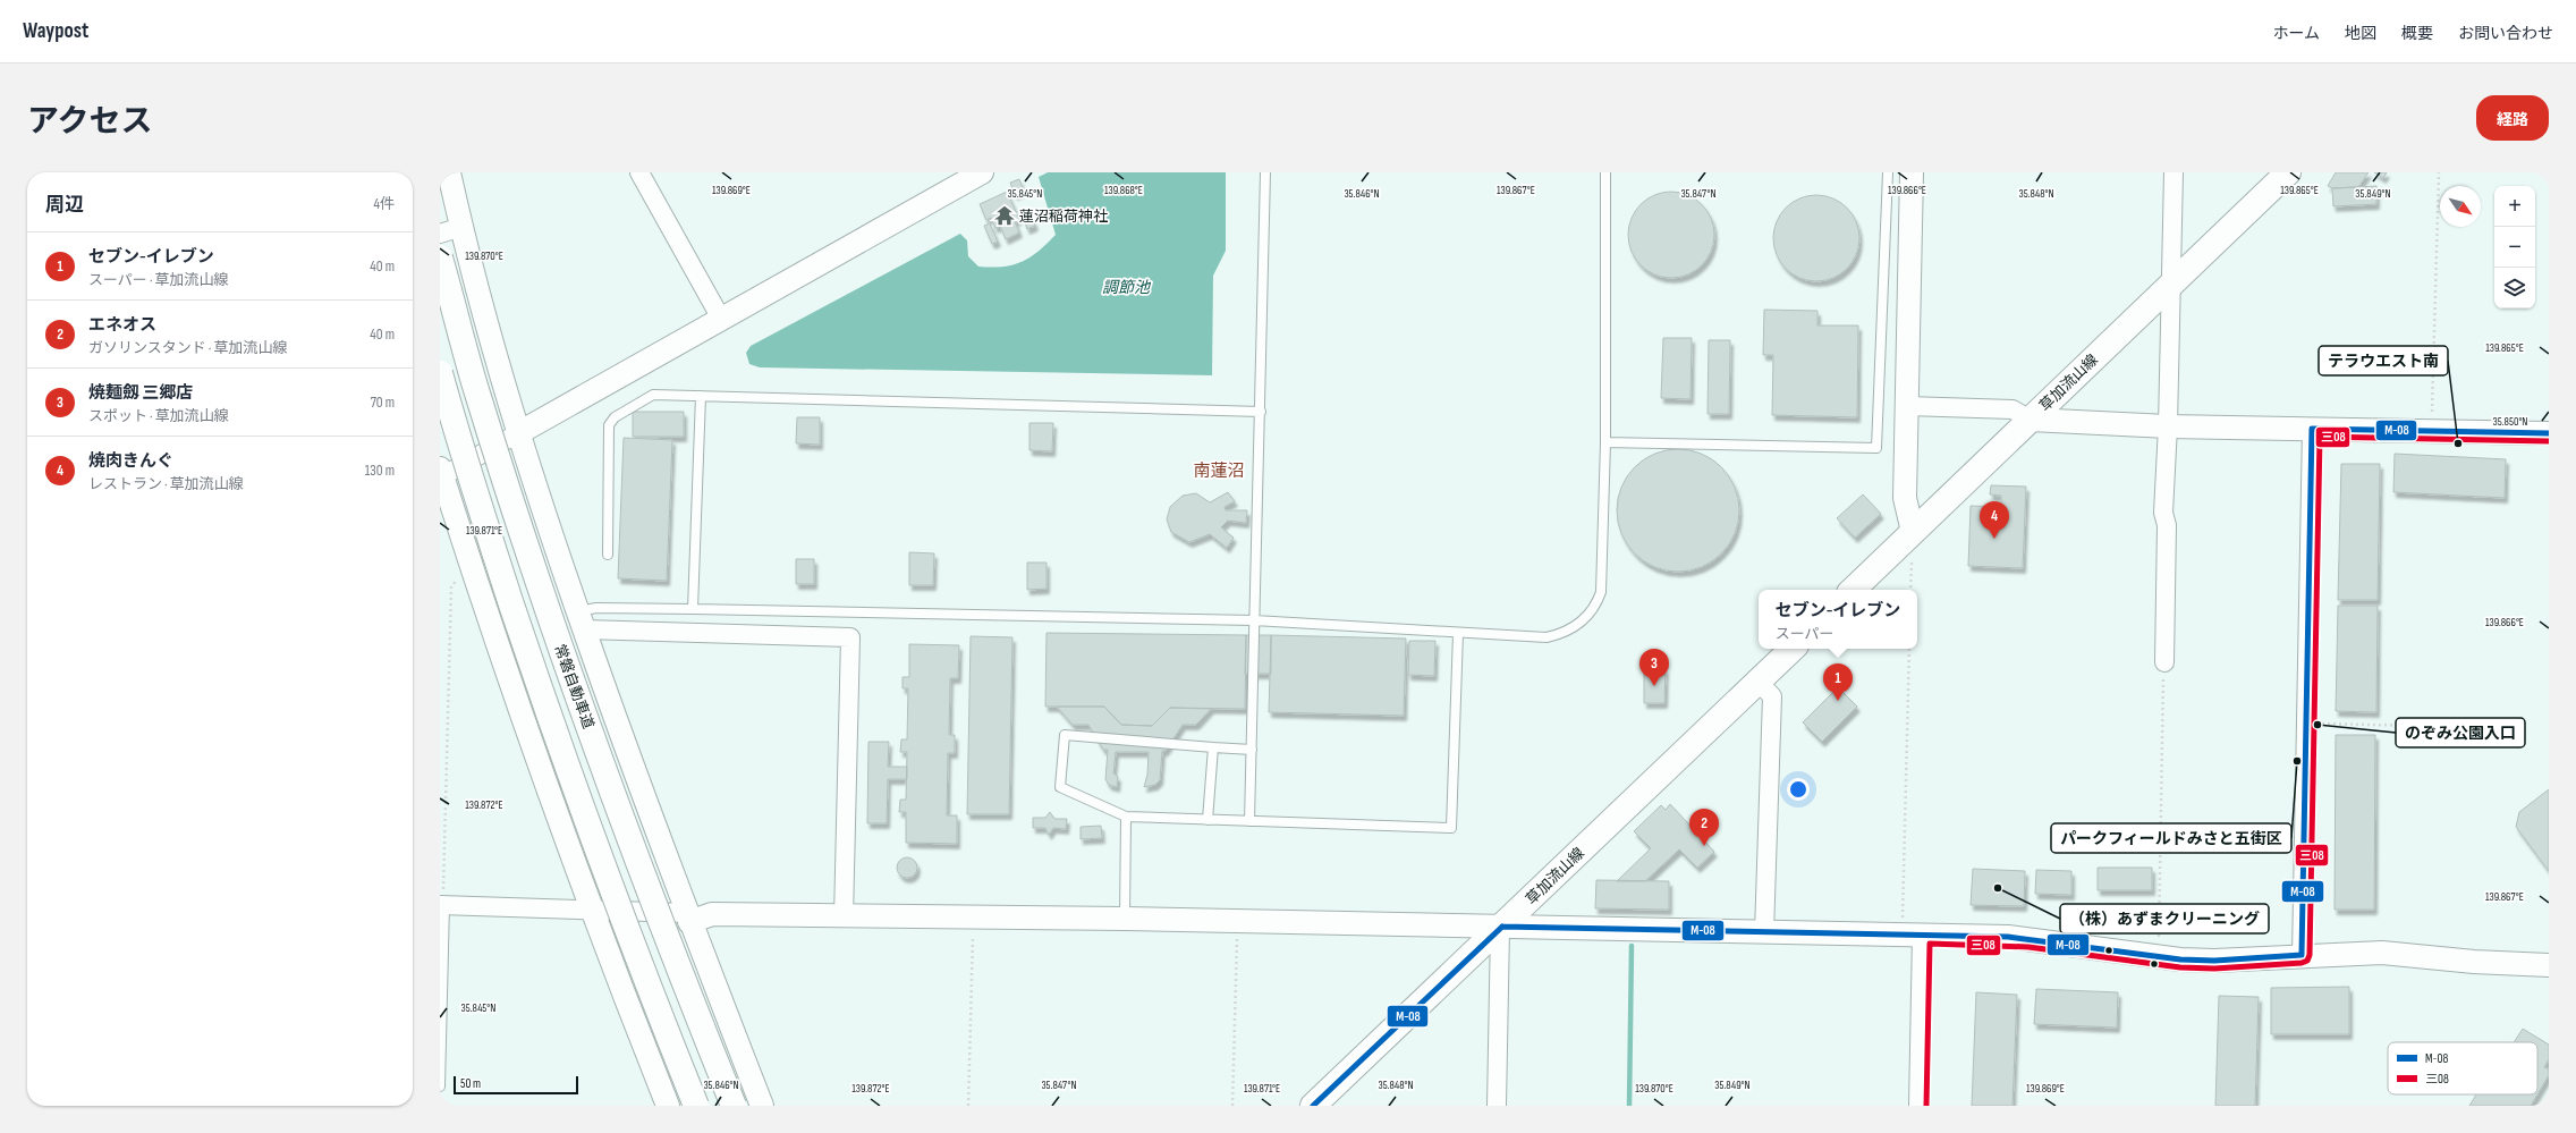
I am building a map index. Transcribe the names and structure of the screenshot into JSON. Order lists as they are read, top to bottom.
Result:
{
  "streets": {
    "main road": ["草加流山線", "常磐自動車道"]
  },
  "districts": ["南蓮沼"],
  "water": ["調節池"],
  "places": {
    "temple": ["蓮沼稲荷神社"],
    "other": [
      "テラウエスト南",
      "のぞみ公園入口",
      "パークフィールドみさと五街区",
      "（株）あずまクリーニング"
    ]
  },
  "lines": ["transit line M-08", "transit line 三08"],
  "legend": ["M-08", "三08"],
  "scale_bar": "50 m",
  "north": "bottom right",
  "page": {
    "header": "Waypost",
    "nav": [
      "ホーム",
      "地図",
      "概要",
      "お問い合わせ"
    ],
    "title": "アクセス",
    "buttons": "経路",
    "heading": ["周辺", "4件"],
    "map_buttons": ["+", "−"],
    "list": [
      {
        "mark": "1",
        "name": "セブン-イレブン",
        "note": "スーパー · 草加流山線",
        "value": "40 m"
      },
      {
        "mark": "2",
        "name": "エネオス",
        "note": "ガソリンスタンド · 草加流山線",
        "value": "40 m"
      },
      {
        "mark": "3",
        "name": "焼麺劔 三郷店",
        "note": "スポット · 草加流山線",
        "value": "70 m"
      },
      {
        "mark": "4",
        "name": "焼肉きんぐ",
        "note": "レストラン · 草加流山線",
        "value": "130 m"
      }
    ],
    "pins": [
      "4",
      "3",
      "1",
      "2"
    ],
    "popup": ["セブン-イレブン", "スーパー"],
    "scale": "50 m"
  },
  "coordinates": [
    "139.865°E",
    "139.869°E",
    "139.868°E",
    "139.867°E",
    "139.866°E",
    "35.845°N",
    "35.846°N",
    "35.847°N",
    "35.848°N",
    "35.849°N",
    "139.870°E",
    "35.850°N",
    "139.871°E",
    "139.872°E"
  ]
}
